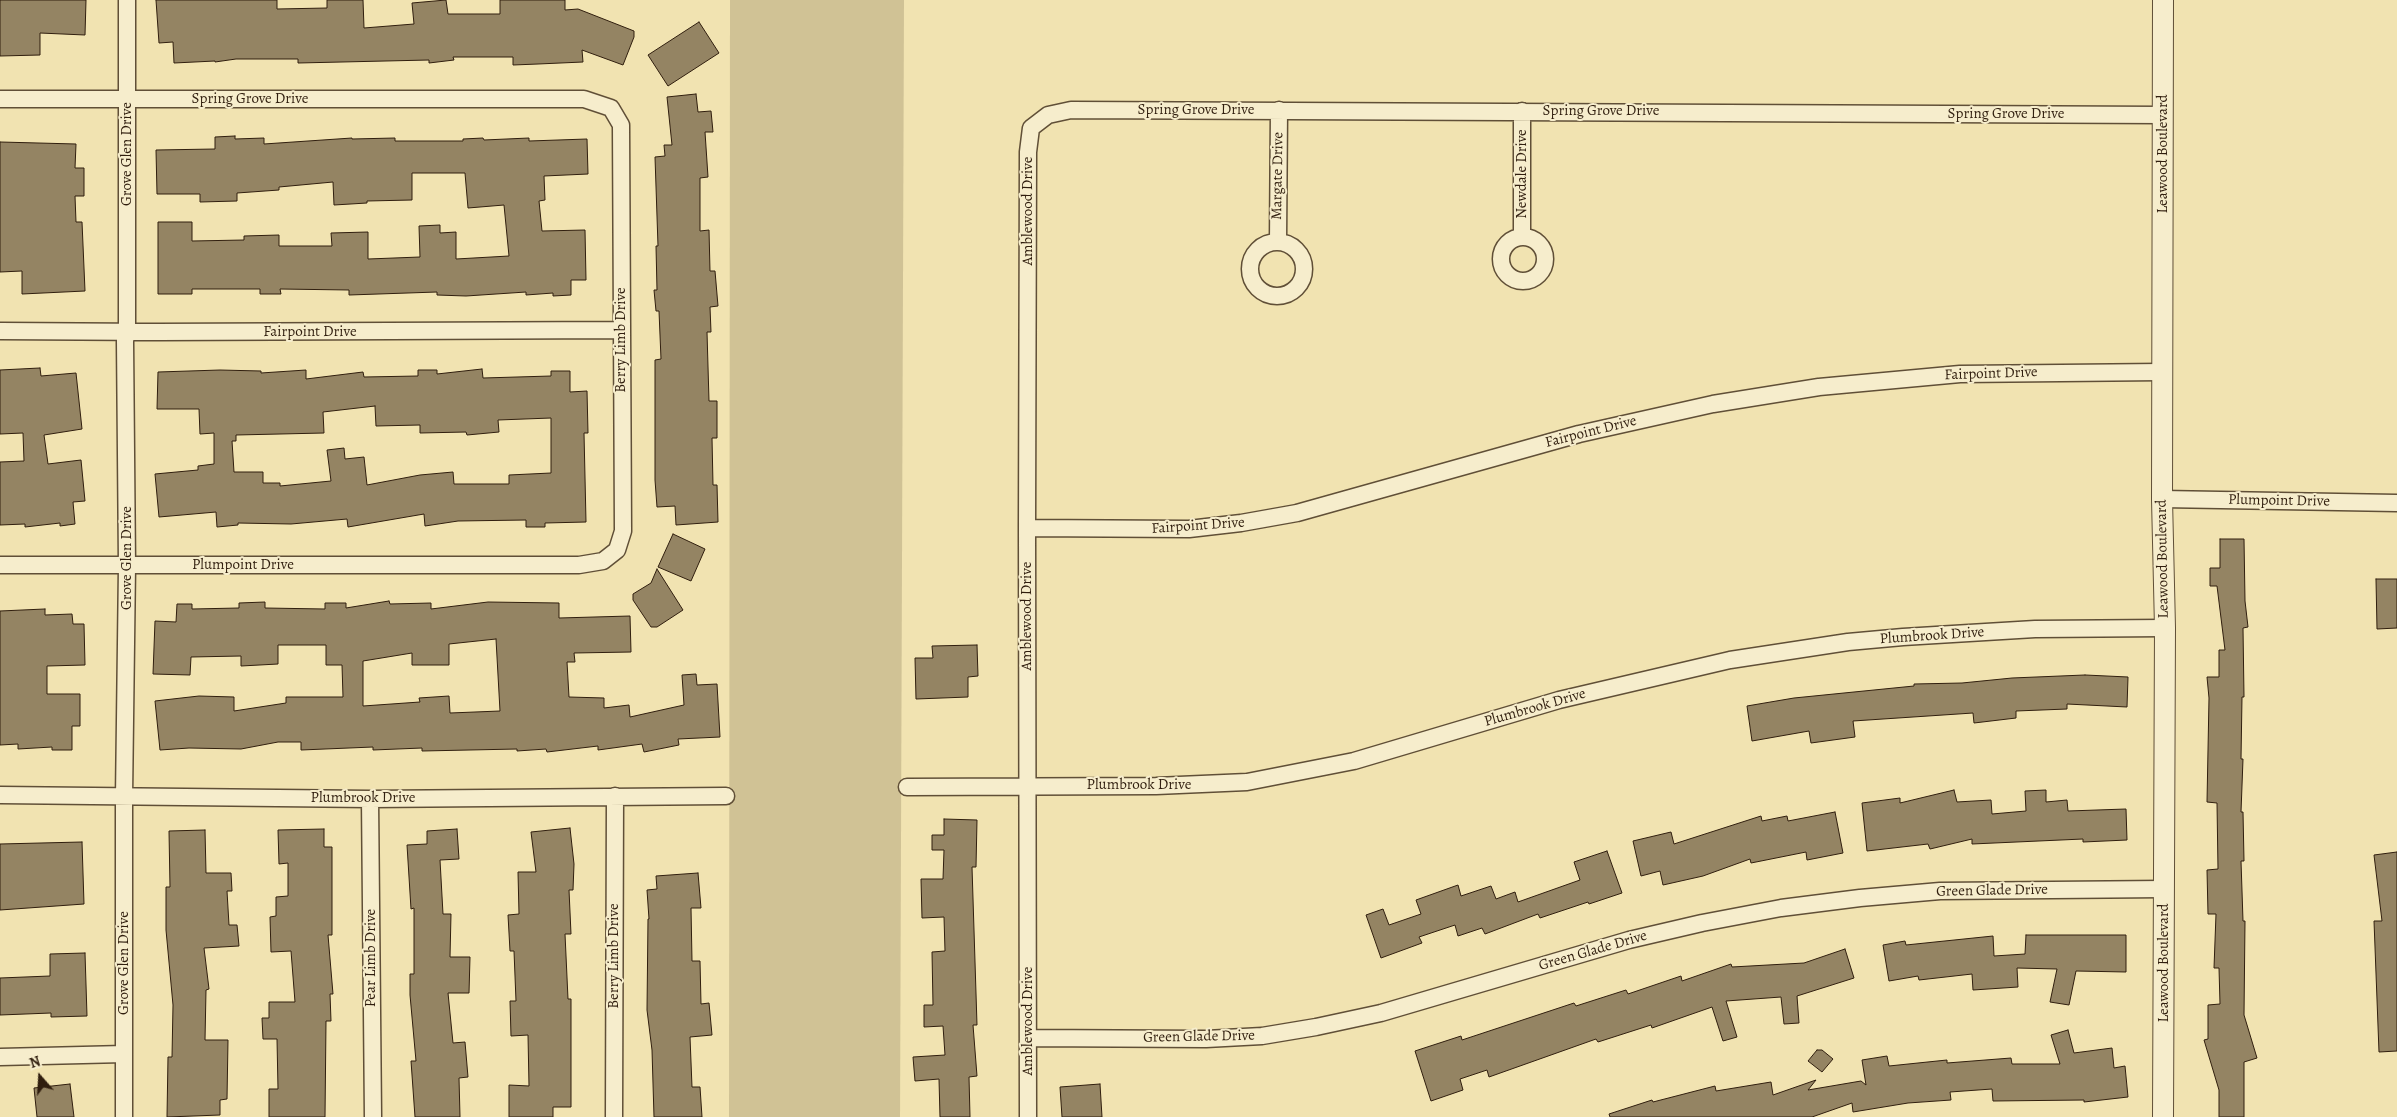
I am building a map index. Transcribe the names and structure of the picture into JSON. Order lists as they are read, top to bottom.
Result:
{
  "streets": {
    "street": [
      "Spring Grove Drive",
      "Grove Glen Drive",
      "Leawood Boulevard",
      "Newdale Drive",
      "Margate Drive",
      "Amblewood Drive",
      "Fairpoint Drive",
      "Berry Limb Drive",
      "Plumpoint Drive",
      "Plumbrook Drive",
      "Green Glade Drive",
      "Pear Limb Drive"
    ]
  },
  "crossings": [
    ["Spring Grove Drive", "Grove Glen Drive"],
    ["Spring Grove Drive", "Leawood Boulevard"],
    ["Spring Grove Drive", "Newdale Drive"],
    ["Spring Grove Drive", "Margate Drive"],
    ["Spring Grove Drive", "Amblewood Drive"],
    ["Spring Grove Drive", "Berry Limb Drive"],
    ["Grove Glen Drive", "Fairpoint Drive"],
    ["Grove Glen Drive", "Plumpoint Drive"],
    ["Grove Glen Drive", "Plumbrook Drive"],
    ["Leawood Boulevard", "Fairpoint Drive"],
    ["Leawood Boulevard", "Plumpoint Drive"],
    ["Leawood Boulevard", "Plumbrook Drive"],
    ["Leawood Boulevard", "Green Glade Drive"],
    ["Amblewood Drive", "Fairpoint Drive"],
    ["Amblewood Drive", "Plumbrook Drive"],
    ["Amblewood Drive", "Green Glade Drive"],
    ["Fairpoint Drive", "Berry Limb Drive"],
    ["Berry Limb Drive", "Plumpoint Drive"],
    ["Berry Limb Drive", "Plumbrook Drive"],
    ["Plumbrook Drive", "Pear Limb Drive"]
  ],
  "north": "top"
}
